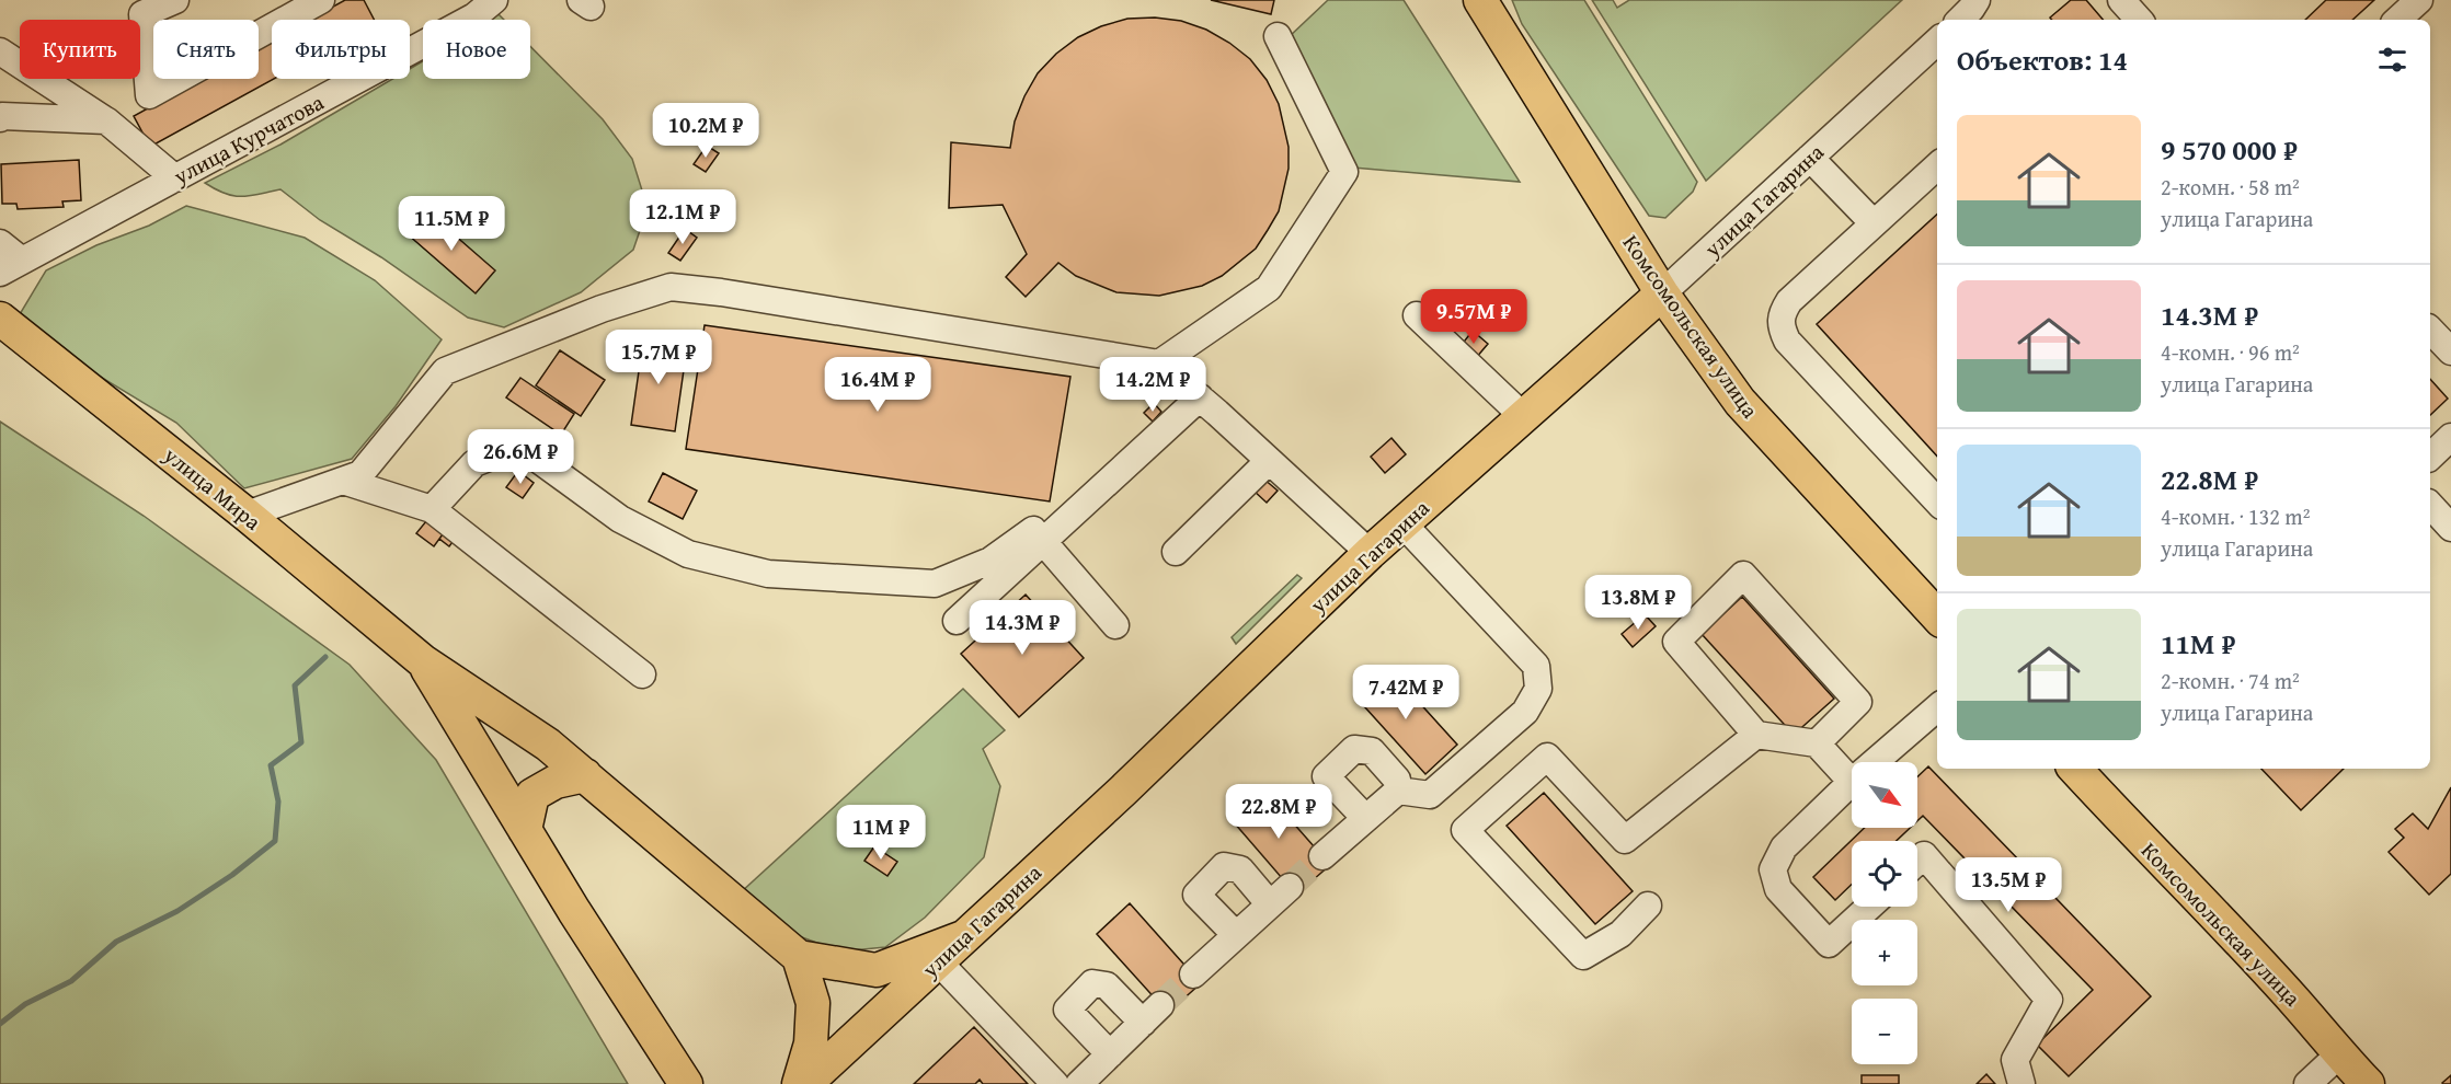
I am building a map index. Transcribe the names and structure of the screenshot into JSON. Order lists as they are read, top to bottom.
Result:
{
  "streets": {
    "main road": ["улица Гагарина", "Комсомольская улица", "улица Мира"],
    "street": ["улица Курчатова"]
  },
  "crossings": [
    ["улица Гагарина", "Комсомольская улица"]
  ],
  "north": "bottom right",
  "page": {
    "chip": [
      "Купить",
      "Снять",
      "Фильтры",
      "Новое"
    ],
    "heading": "Объектов: 14",
    "list": [
      {
        "name": "9 570 000 ₽",
        "note": "2-комн. · 58 m² · улица Гагарина"
      },
      {
        "name": "14.3M ₽",
        "note": "4-комн. · 96 m² · улица Гагарина"
      },
      {
        "name": "22.8M ₽",
        "note": "4-комн. · 132 m² · улица Гагарина"
      },
      {
        "name": "11M ₽",
        "note": "2-комн. · 74 m² · улица Гагарина"
      }
    ],
    "price": [
      "10.2M ₽",
      "12.1M ₽",
      "11.5M ₽",
      "9.57M ₽",
      "15.7M ₽",
      "16.4M ₽",
      "14.2M ₽",
      "26.6M ₽",
      "13.8M ₽",
      "14.3M ₽",
      "7.42M ₽",
      "22.8M ₽",
      "11M ₽",
      "13.5M ₽"
    ],
    "map_buttons": ["+", "−"]
  }
}
